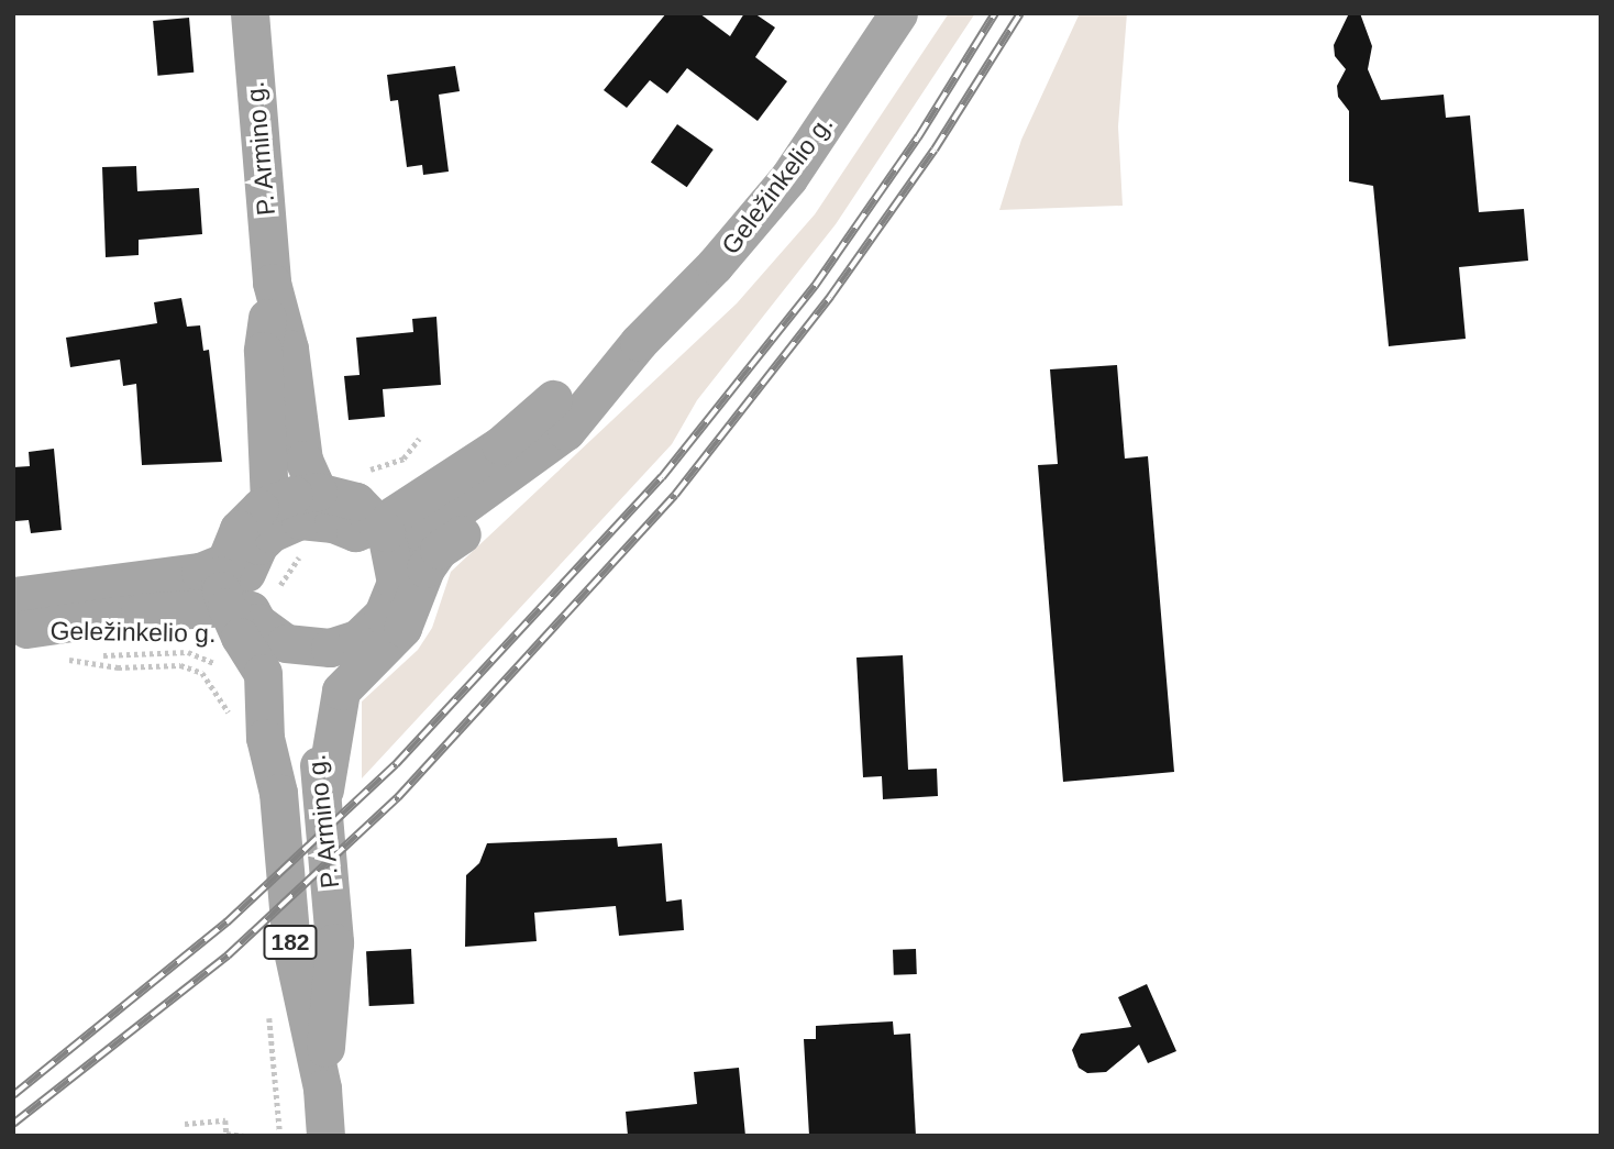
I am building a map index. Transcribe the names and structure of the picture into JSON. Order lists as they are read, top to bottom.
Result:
{
  "streets": {
    "main road": ["P. Armino g.", "Geležinkelio g.", "182"]
  },
  "crossings": [
    ["P. Armino g.", "Geležinkelio g."]
  ]
}
